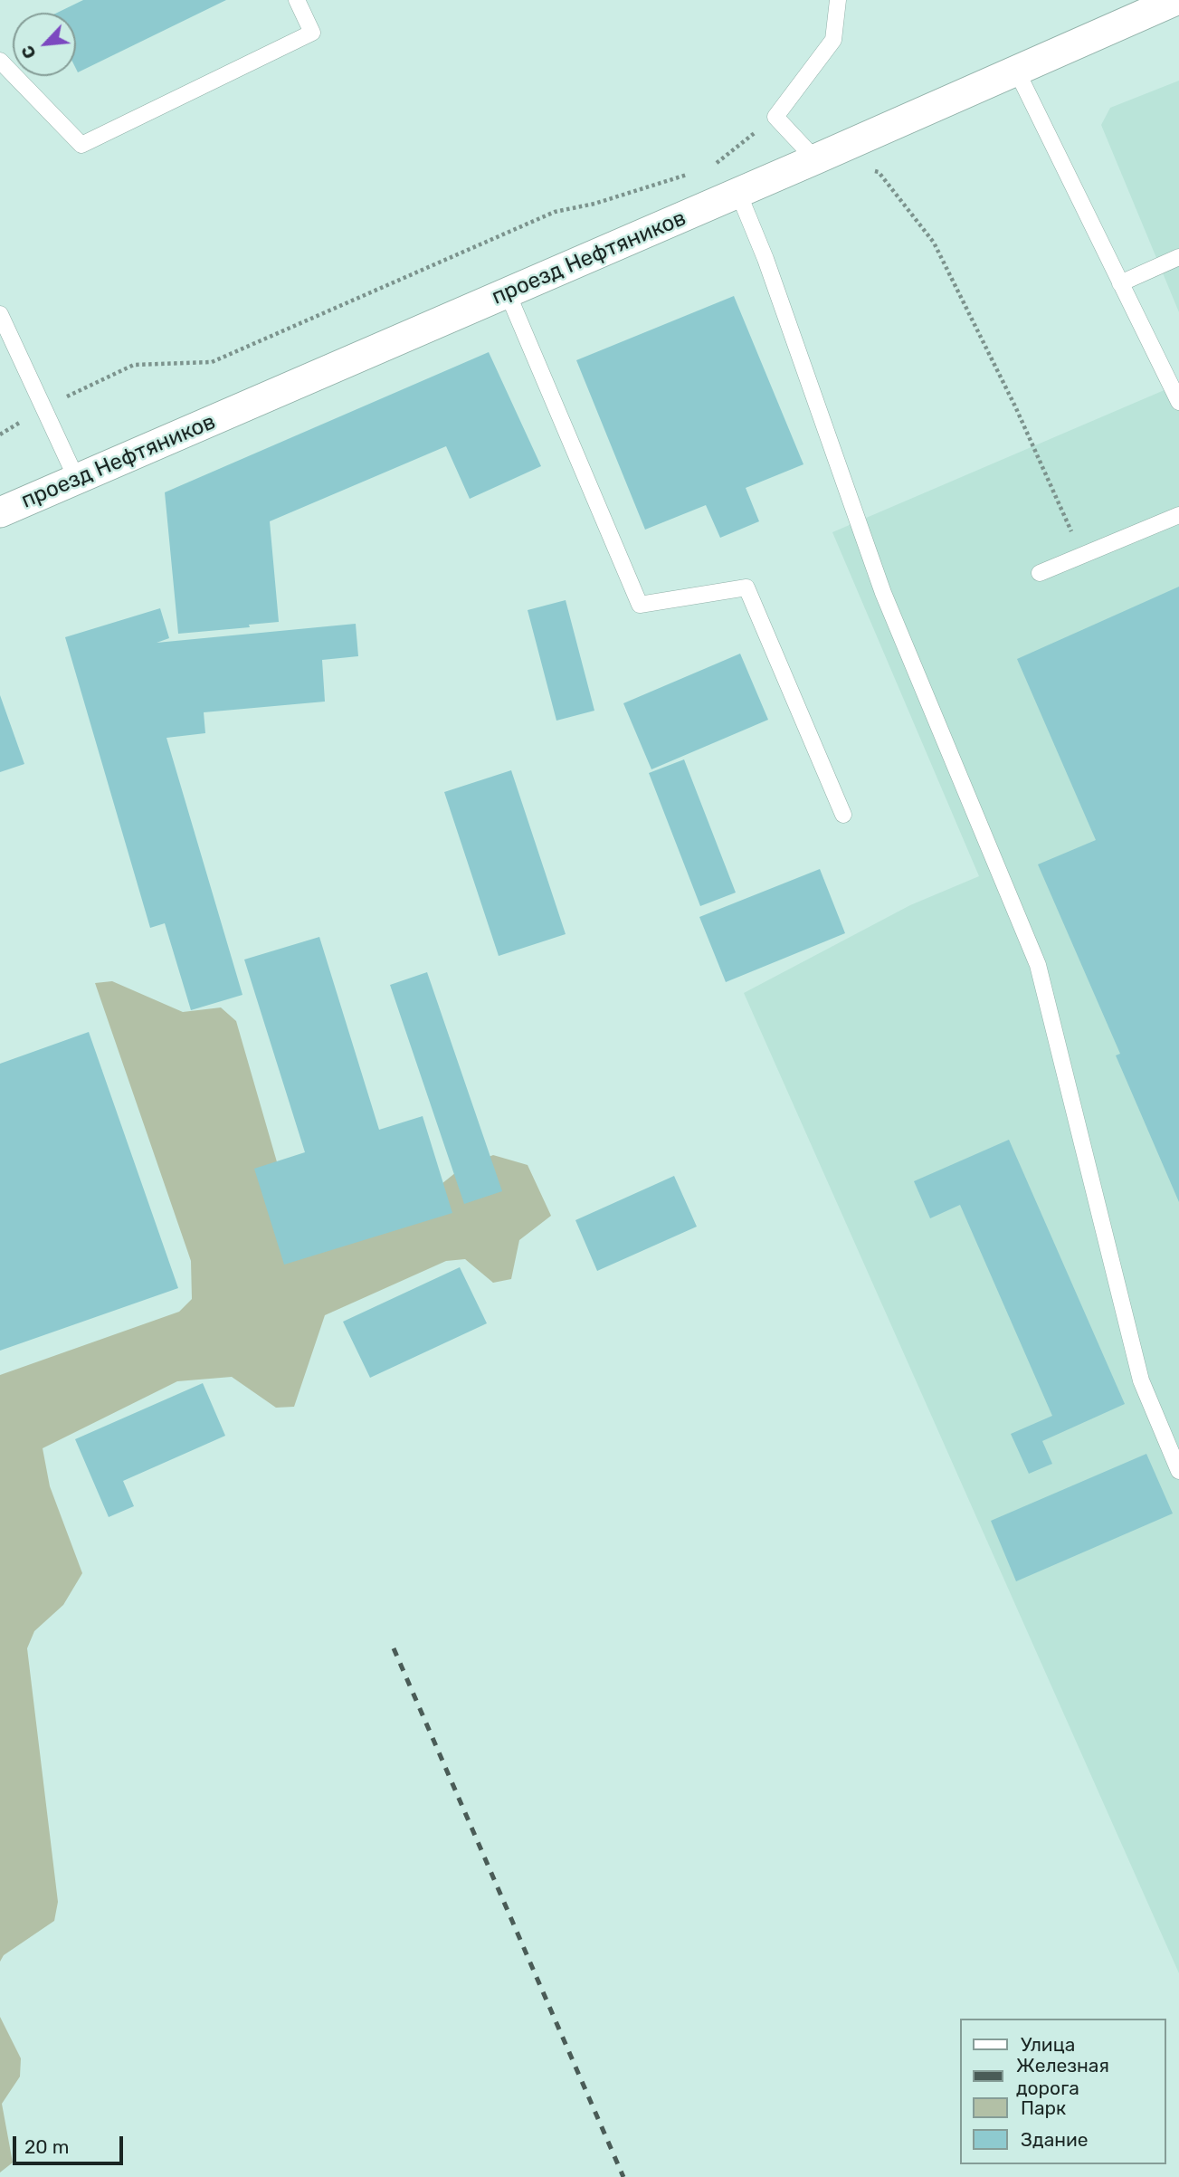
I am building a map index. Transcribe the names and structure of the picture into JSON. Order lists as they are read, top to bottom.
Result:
{
  "streets": {
    "street": ["проезд Нефтяников"]
  },
  "legend": [
    "Улица",
    "Железная дорога",
    "Парк",
    "Здание"
  ],
  "scale_bar": "20 m",
  "north": "bottom left"
}
